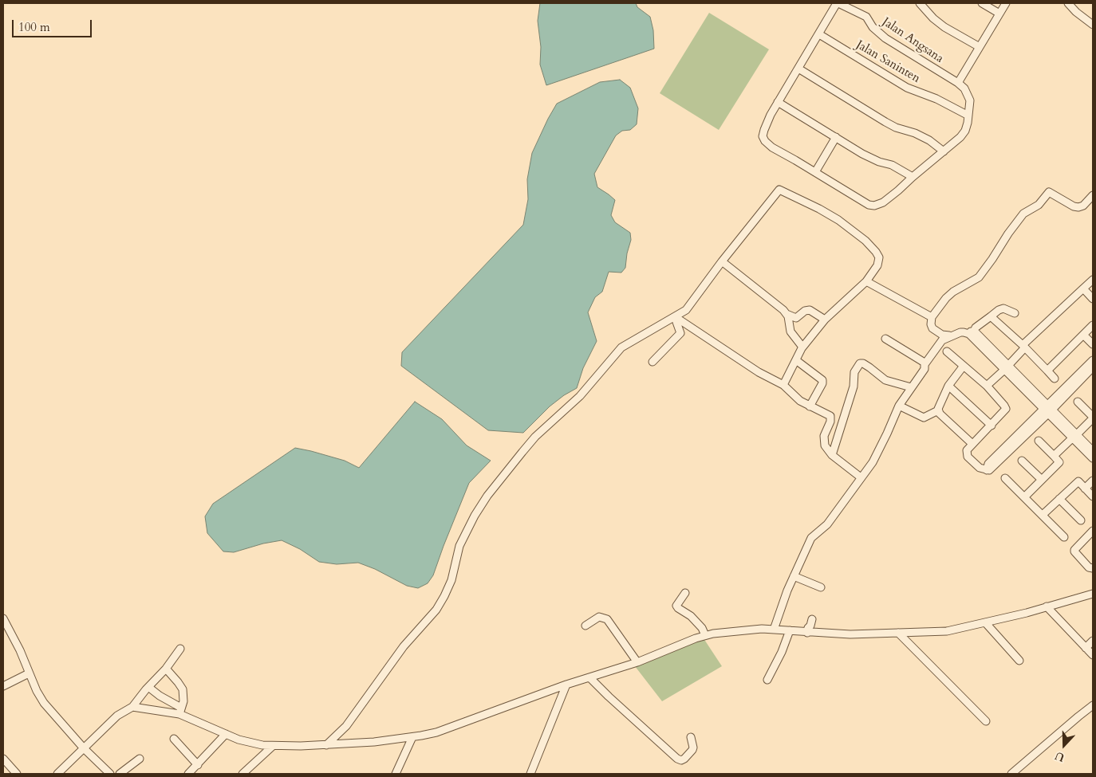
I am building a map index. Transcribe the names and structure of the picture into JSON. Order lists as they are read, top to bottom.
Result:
{
  "streets": {
    "street": ["Jalan Angsana", "Jalan Saninten"]
  },
  "crossings": [
    ["Jalan Angsana", "Jalan Saninten"]
  ],
  "scale_bar": "100 m",
  "north": "bottom"
}
